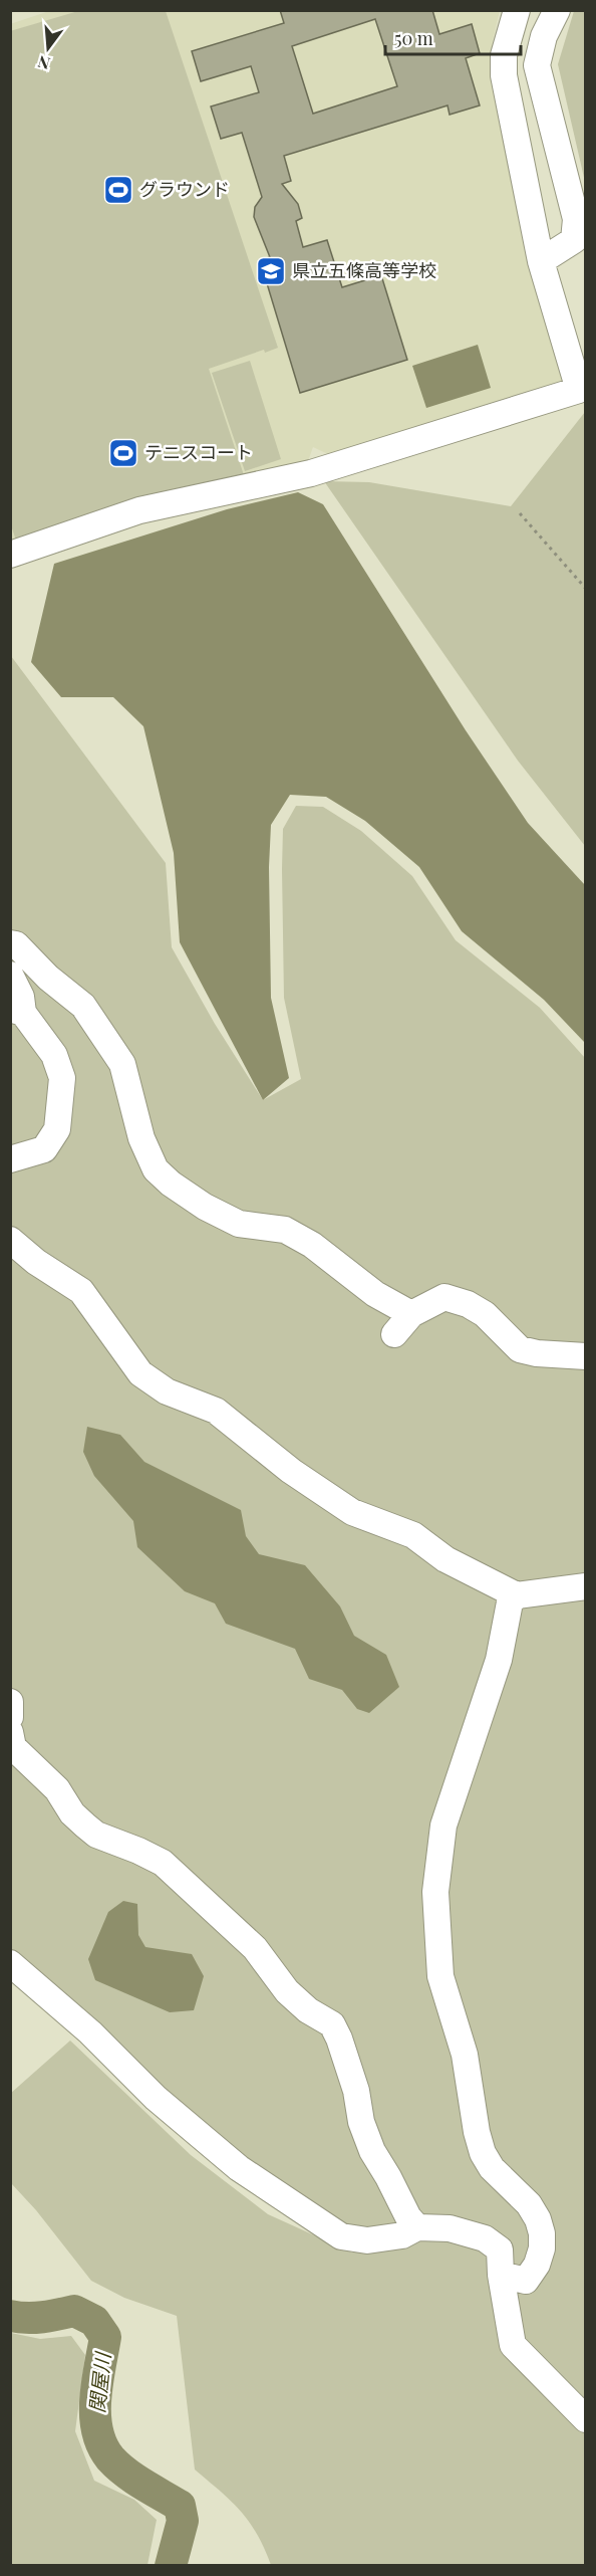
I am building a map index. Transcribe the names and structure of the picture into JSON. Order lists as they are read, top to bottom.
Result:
{
  "water": ["関屋川"],
  "places": {
    "sports": ["グラウンド", "テニスコート"],
    "school or university": ["県立五條高等学校"]
  },
  "scale_bar": "50 m",
  "north": "bottom"
}
